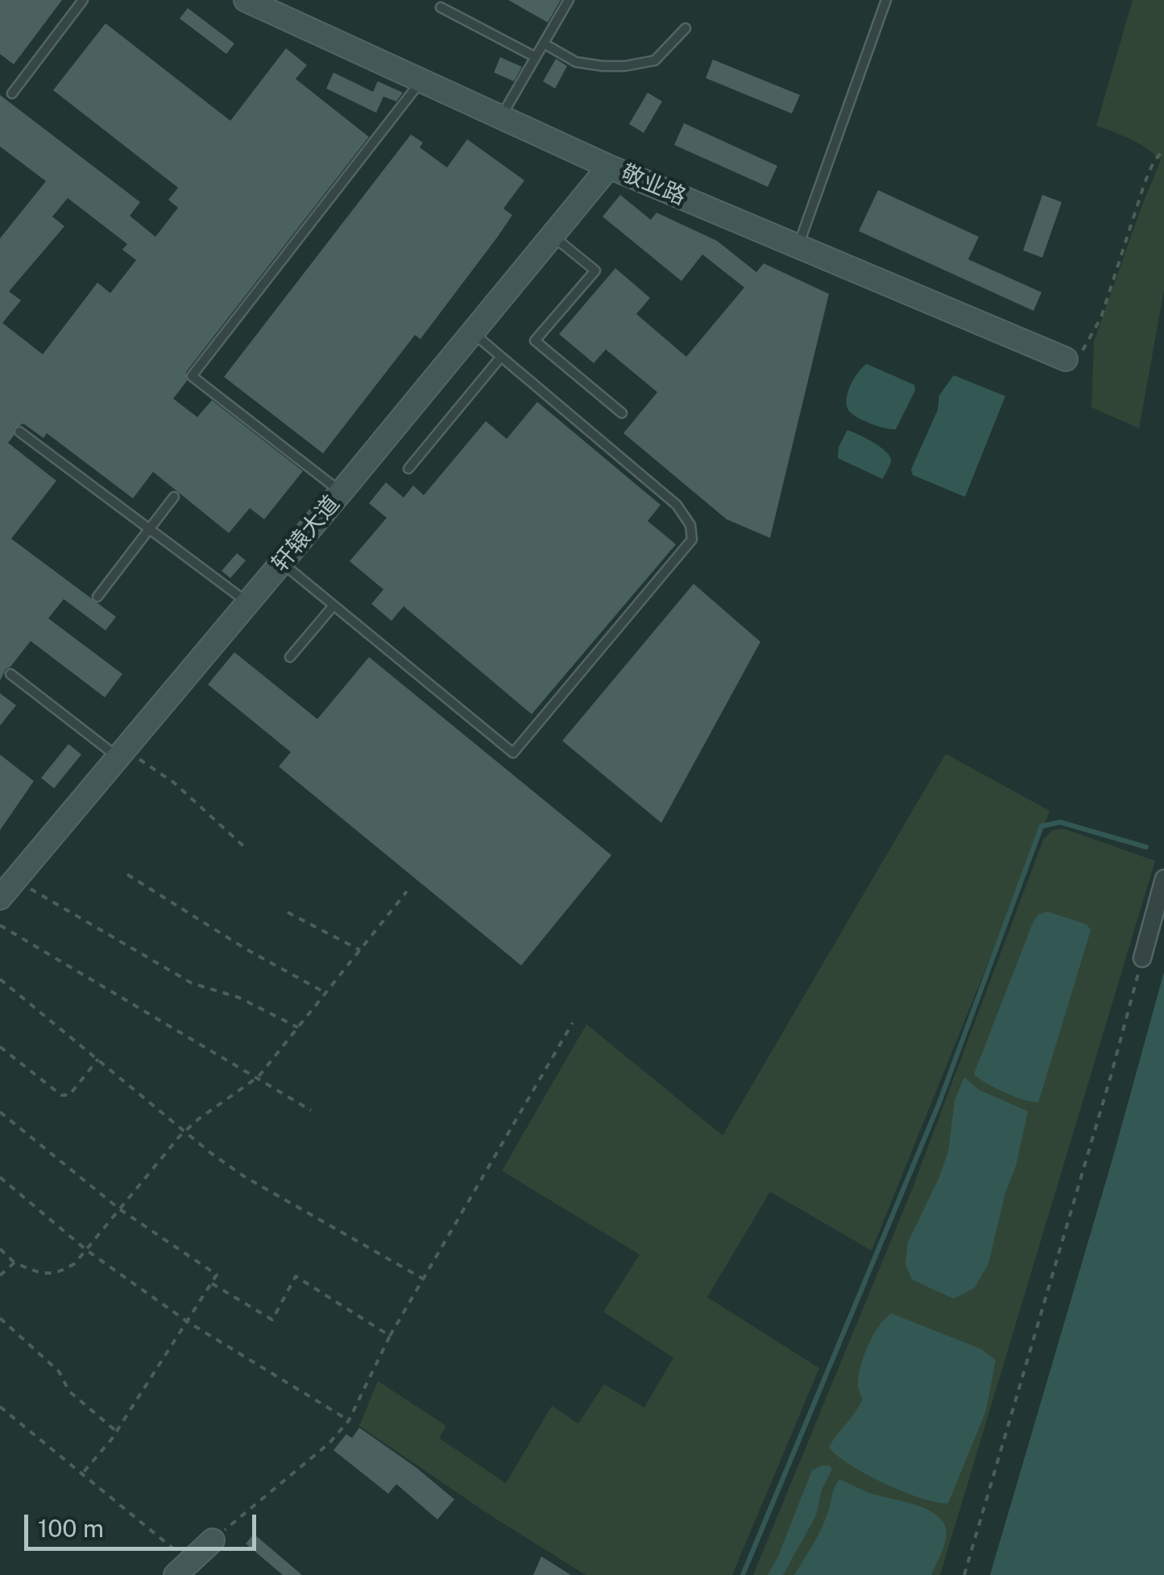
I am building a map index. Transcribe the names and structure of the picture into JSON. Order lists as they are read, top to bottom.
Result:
{
  "streets": {
    "street": ["敬业路", "轩辕大道"]
  },
  "crossings": [
    ["敬业路", "轩辕大道"]
  ],
  "scale_bar": "100 m"
}
